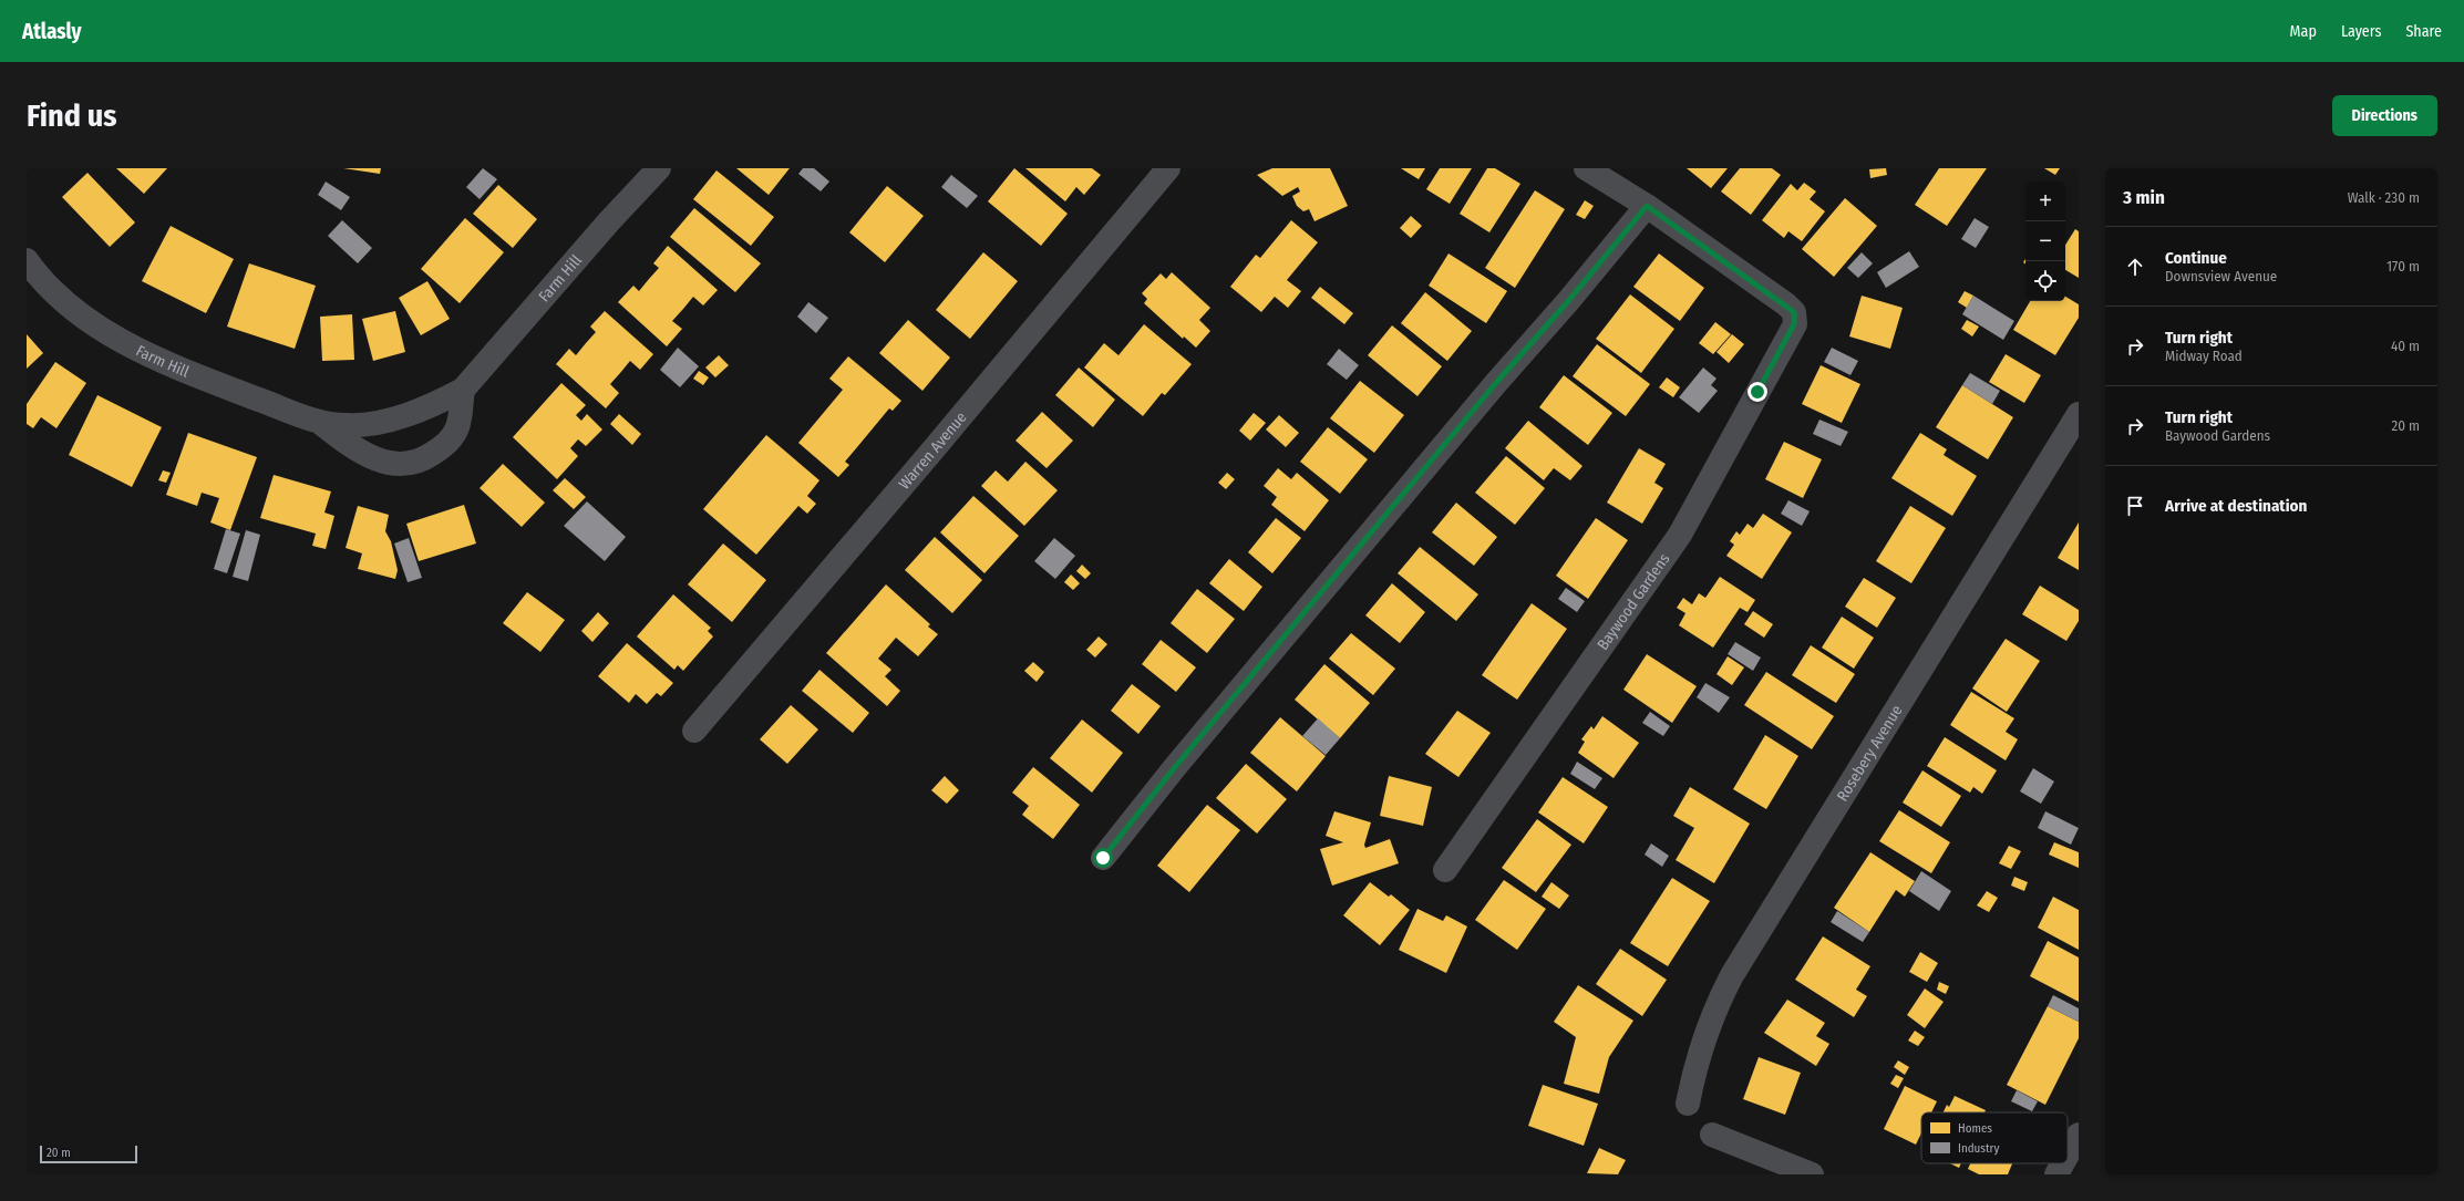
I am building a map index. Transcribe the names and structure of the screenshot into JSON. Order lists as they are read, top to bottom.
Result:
{
  "streets": {
    "street": [
      "Farm Hill",
      "Warren Avenue",
      "Baywood Gardens",
      "Rosebery Avenue"
    ]
  },
  "legend": ["Homes", "Industry"],
  "scale_bar": "20 m",
  "page": {
    "header": "Atlasly",
    "nav": ["Map", "Layers", "Share"],
    "buttons": "Directions",
    "title": "Find us",
    "heading": ["3 min", "Walk · 230 m"],
    "map_buttons": ["+", "−"],
    "list": [
      ["Continue", "Downsview Avenue", "170 m"],
      ["Turn right", "Midway Road", "40 m"],
      ["Turn right", "Baywood Gardens", "20 m"],
      "Arrive at destination"
    ],
    "scale": "20 m"
  }
}
